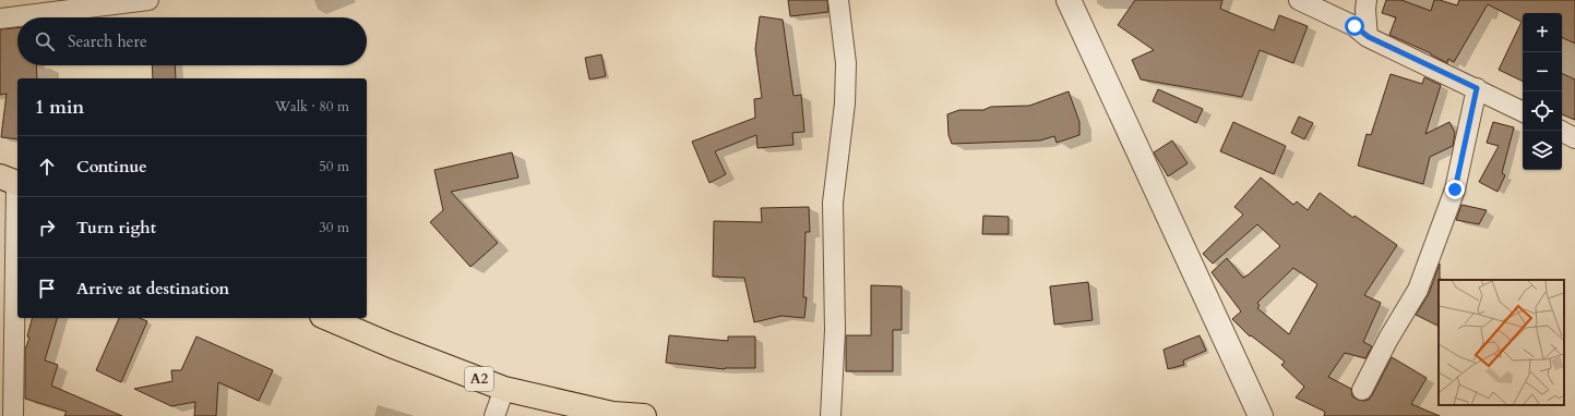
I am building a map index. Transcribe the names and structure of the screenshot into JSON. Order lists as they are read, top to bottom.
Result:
{
  "streets": {
    "main road": ["A2"]
  },
  "page": {
    "map_buttons": ["+", "−"],
    "search": "Search here",
    "heading": ["1 min", "Walk · 80 m"],
    "list": [
      ["Continue", "50 m"],
      ["Turn right", "30 m"],
      "Arrive at destination"
    ]
  }
}
